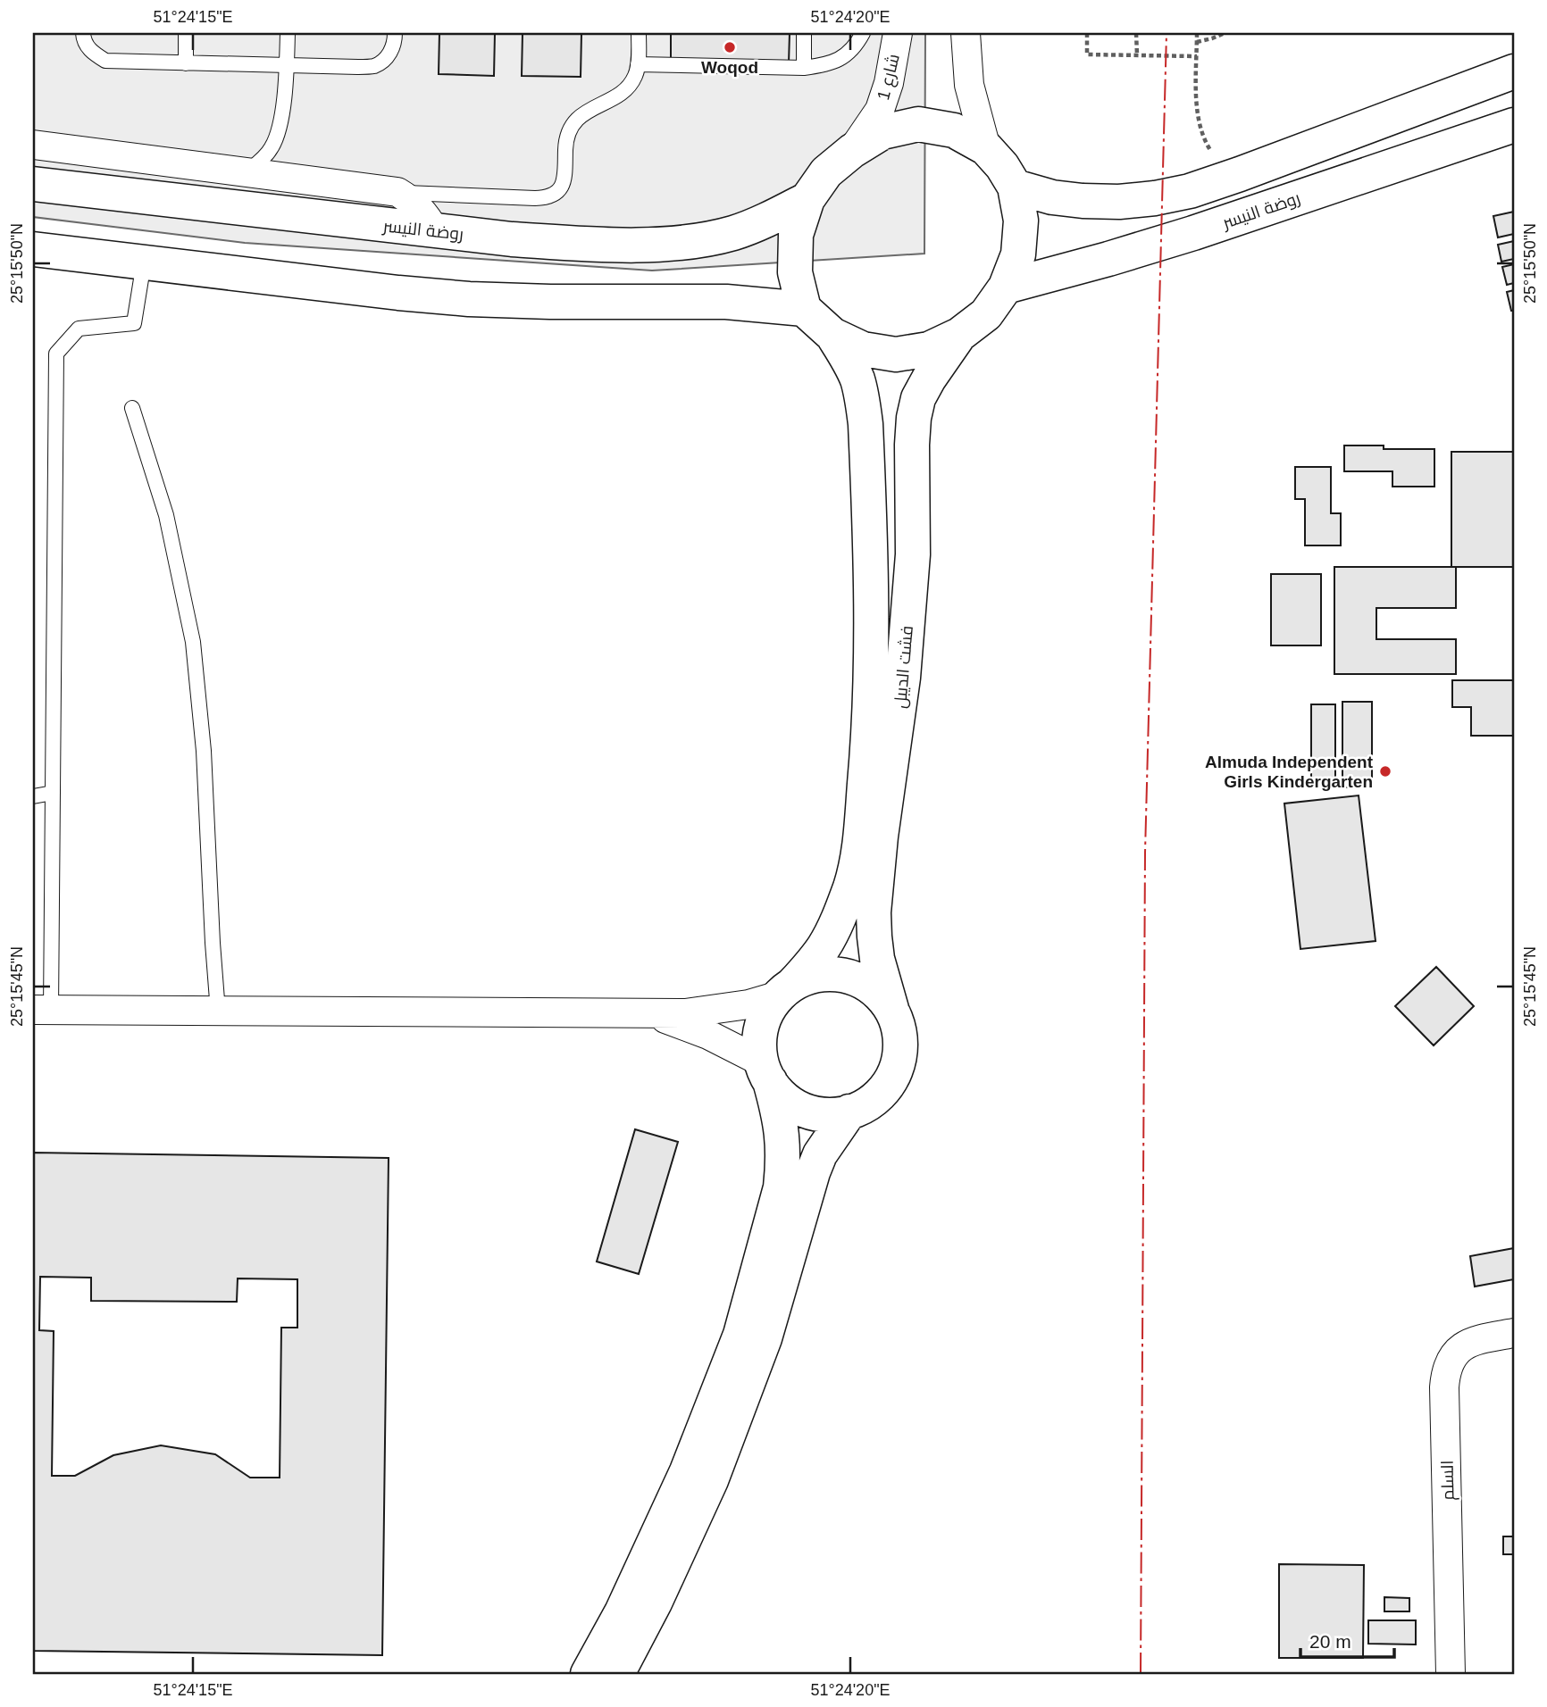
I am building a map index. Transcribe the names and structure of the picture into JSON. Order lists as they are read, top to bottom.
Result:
{
  "streets": {
    "street": [
      "شارع 1",
      "روضة النيسر",
      "فشت الديبل",
      "السلم"
    ]
  },
  "places": ["Woqod", "Almuda Independent Girls Kindergarten"],
  "scale_bar": "20 m",
  "coordinates": [
    "51°24'15\"E",
    "51°24'20\"E",
    "25°15'50\"N",
    "25°15'45\"N"
  ]
}
